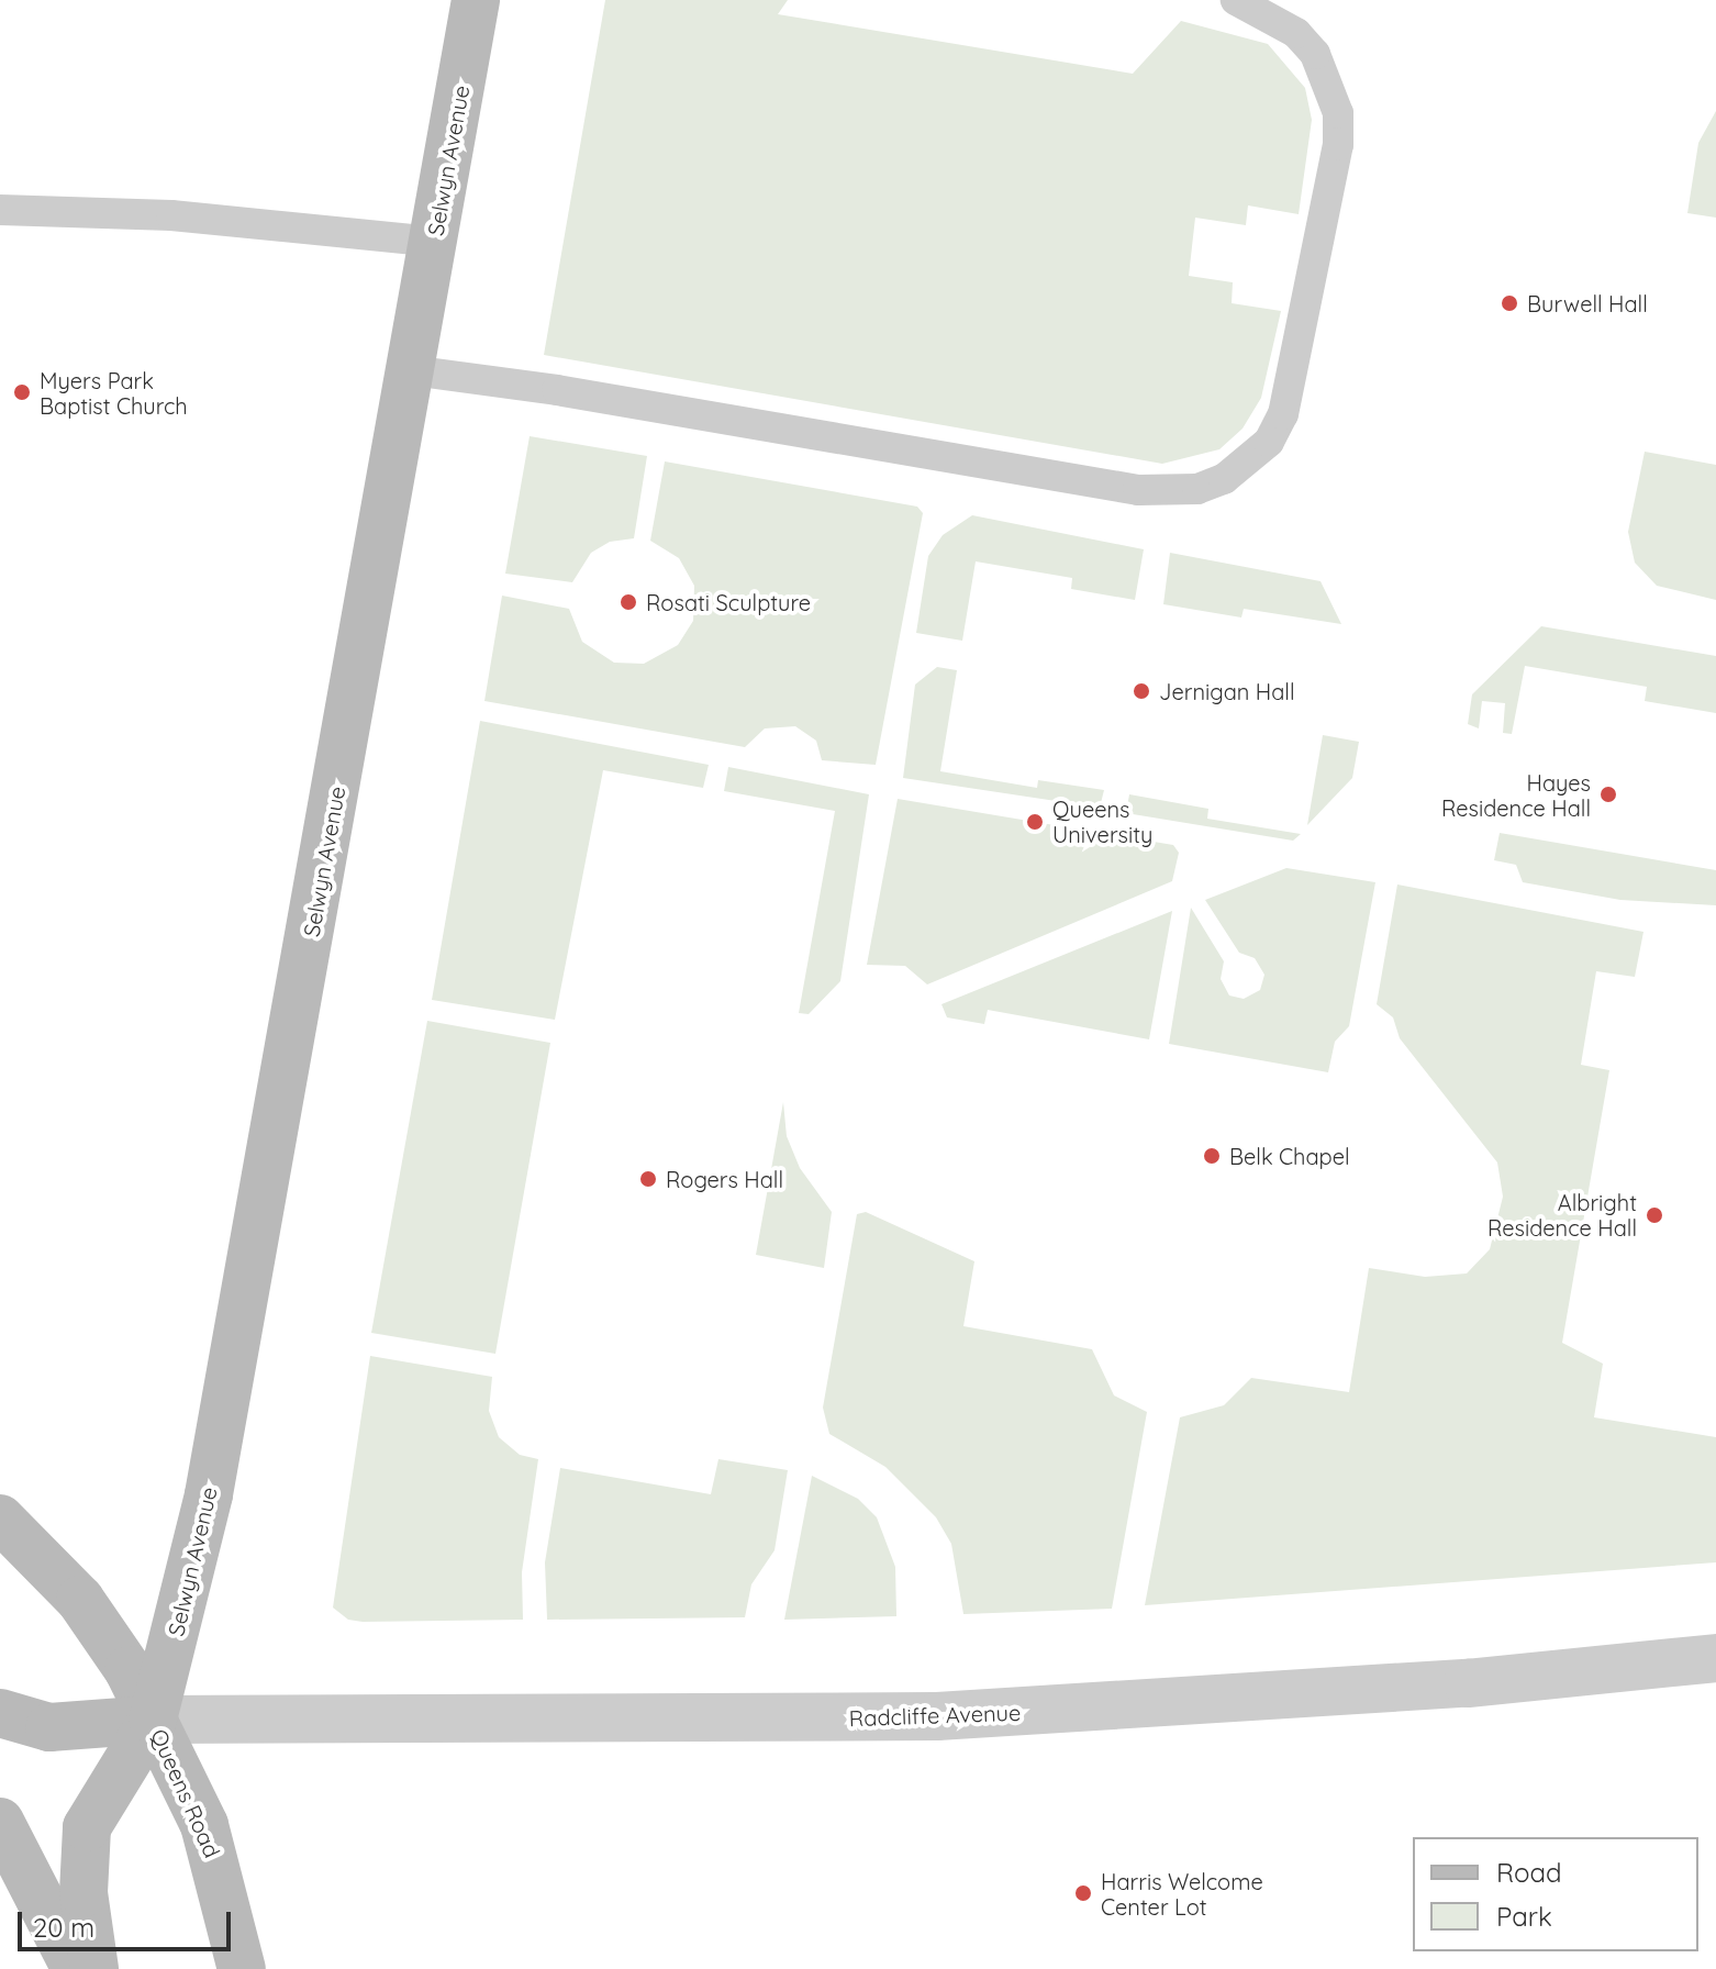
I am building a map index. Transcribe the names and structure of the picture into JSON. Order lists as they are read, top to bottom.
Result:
{
  "streets": {
    "street": ["Selwyn Avenue", "Radcliffe Avenue", "Queens Road"]
  },
  "crossings": [
    ["Selwyn Avenue", "Radcliffe Avenue"],
    ["Selwyn Avenue", "Queens Road"],
    ["Radcliffe Avenue", "Queens Road"]
  ],
  "places": [
    "Burwell Hall",
    "Myers Park Baptist Church",
    "Rosati Sculpture",
    "Jernigan Hall",
    "Hayes Residence Hall",
    "Queens University",
    "Belk Chapel",
    "Rogers Hall",
    "Albright Residence Hall",
    "Harris Welcome Center Lot"
  ],
  "legend": ["Road", "Park"],
  "scale_bar": "20 m"
}
